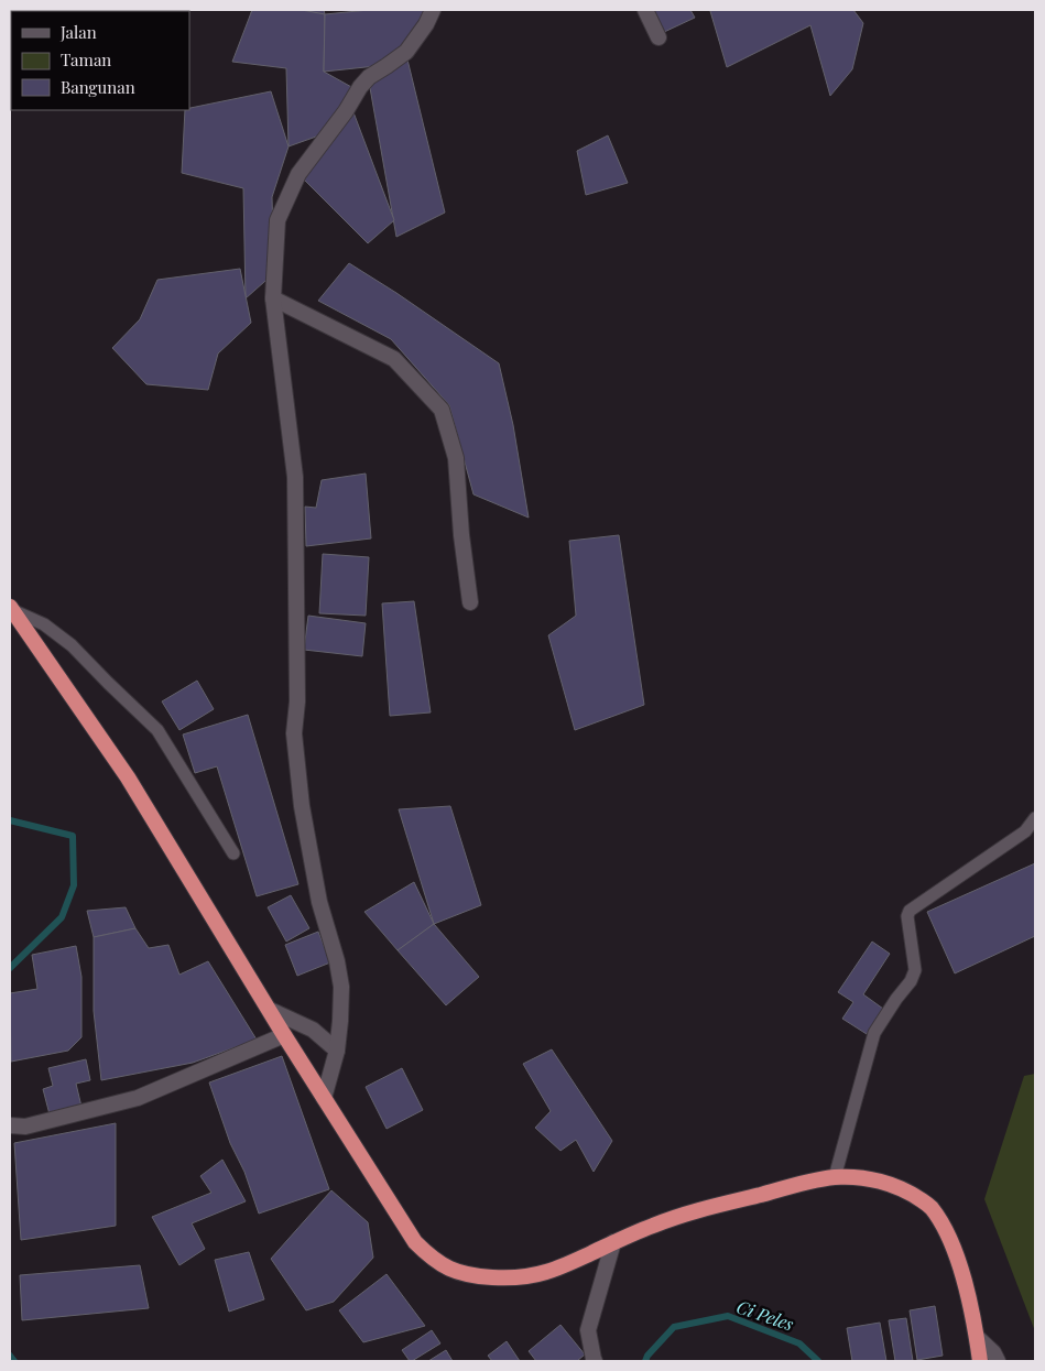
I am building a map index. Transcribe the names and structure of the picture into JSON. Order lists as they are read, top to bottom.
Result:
{
  "water": ["Ci Peles"],
  "legend": ["Jalan", "Taman", "Bangunan"]
}
